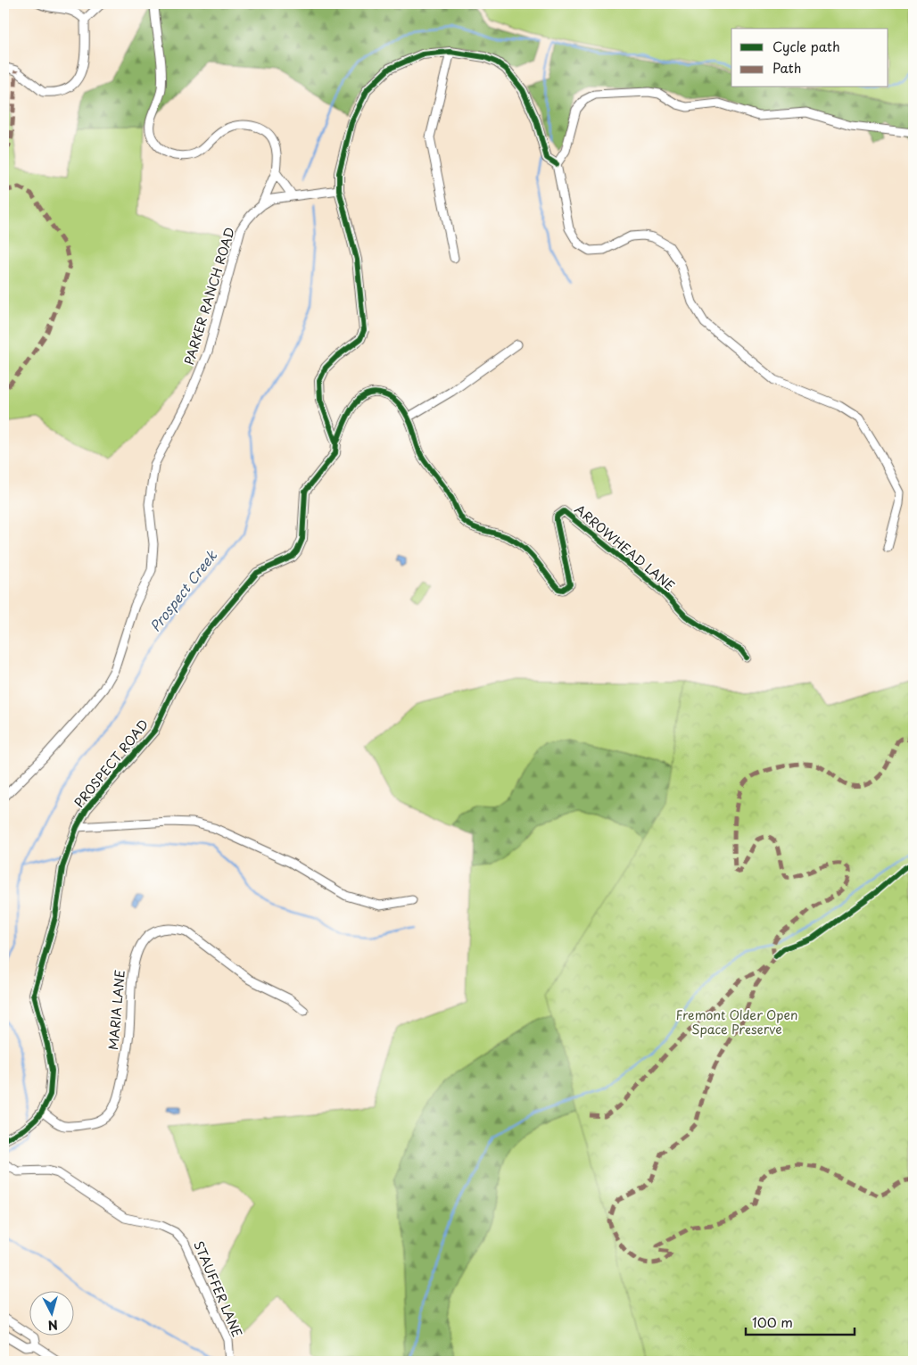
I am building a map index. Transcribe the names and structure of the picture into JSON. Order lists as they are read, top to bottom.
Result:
{
  "streets": {
    "street": [
      "PARKER RANCH ROAD",
      "ARROWHEAD LANE",
      "PROSPECT ROAD",
      "MARIA LANE",
      "STAUFFER LANE"
    ]
  },
  "crossings": [
    ["ARROWHEAD LANE", "PROSPECT ROAD"],
    ["PROSPECT ROAD", "MARIA LANE"]
  ],
  "water": ["Prospect Creek"],
  "parks": ["Fremont Older Open Space Preserve"],
  "legend": ["Cycle path", "Path"],
  "scale_bar": "100 m",
  "north": "bottom"
}
